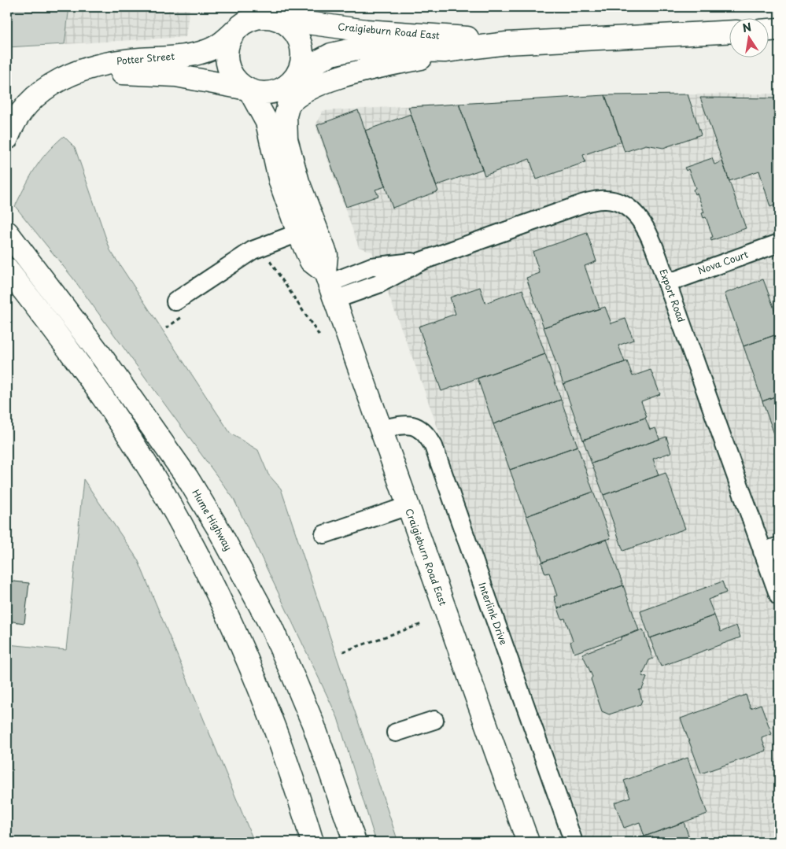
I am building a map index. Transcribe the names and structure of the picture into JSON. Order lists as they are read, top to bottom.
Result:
{
  "streets": {
    "main road": ["Craigieburn Road East", "Potter Street", "Hume Highway"],
    "street": ["Nova Court", "Export Road", "Interlink Drive"]
  },
  "crossings": [
    ["Craigieburn Road East", "Potter Street"],
    ["Craigieburn Road East", "Export Road"],
    ["Craigieburn Road East", "Interlink Drive"],
    ["Nova Court", "Export Road"]
  ],
  "north": "top"
}
